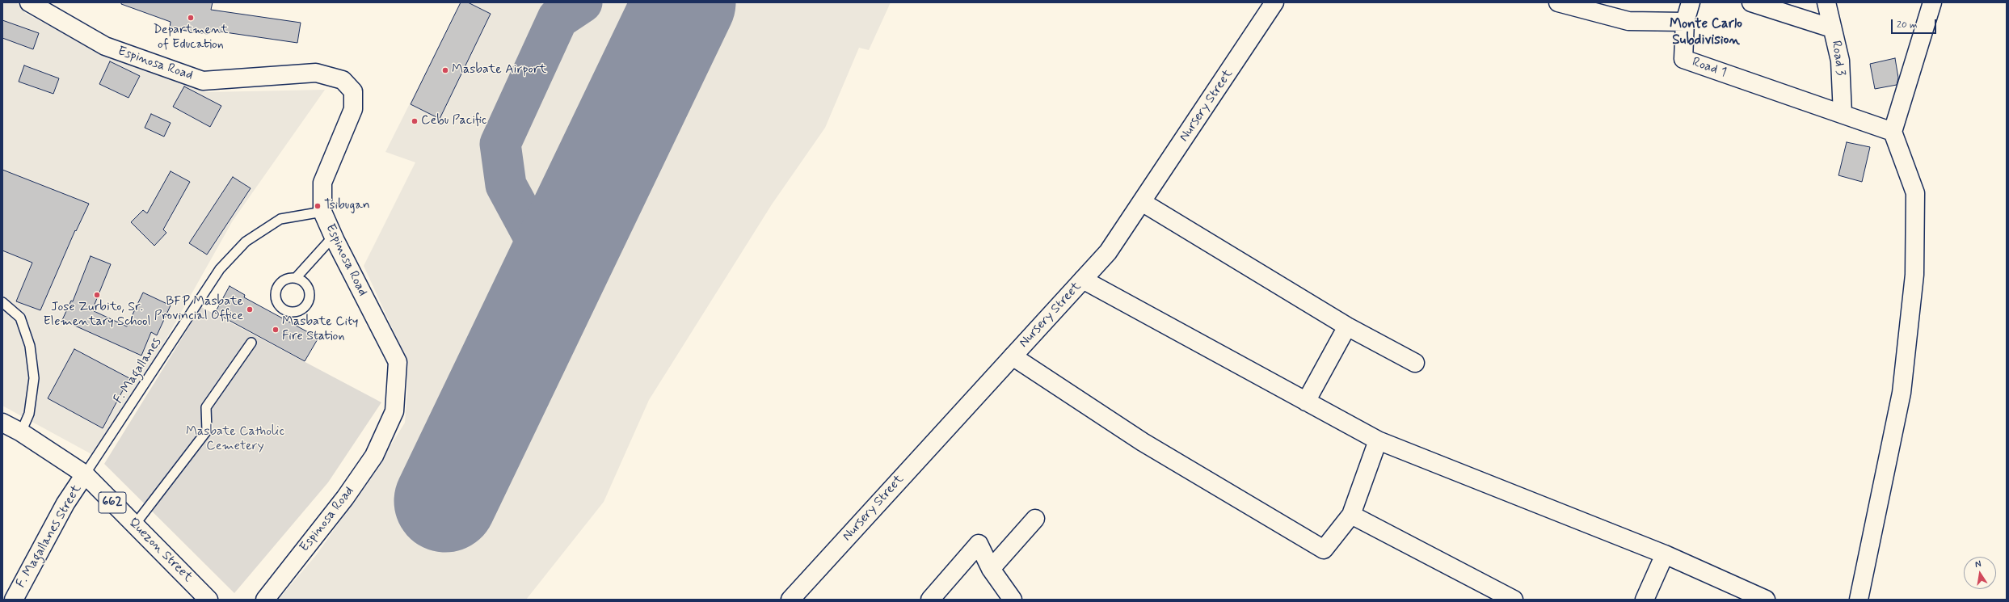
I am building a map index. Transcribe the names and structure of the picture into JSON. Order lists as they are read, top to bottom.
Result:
{
  "streets": {
    "street": [
      "Road 3",
      "Espinosa Road",
      "Road 1",
      "Nursery Street",
      "662",
      "F. Magallanes Street",
      "Quezon Street"
    ],
    "lane": ["F. Magallanes"]
  },
  "crossings": [
    ["Road 3", "Road 1"],
    ["Espinosa Road", "F. Magallanes"],
    ["F. Magallanes", "F. Magallanes Street"],
    ["F. Magallanes", "Quezon Street"],
    ["F. Magallanes Street", "Quezon Street"]
  ],
  "districts": ["Monte Carlo Subdivision"],
  "parks": ["Masbate Catholic Cemetery"],
  "places": [
    "Department of Education",
    "Masbate Airport",
    "Cebu Pacific",
    "Tsibugan",
    "Jose Zurbito, Sr. Elementary School",
    "BFP Masbate Provincial Office",
    "Masbate City Fire Station"
  ],
  "scale_bar": "20 m",
  "north": "top"
}
